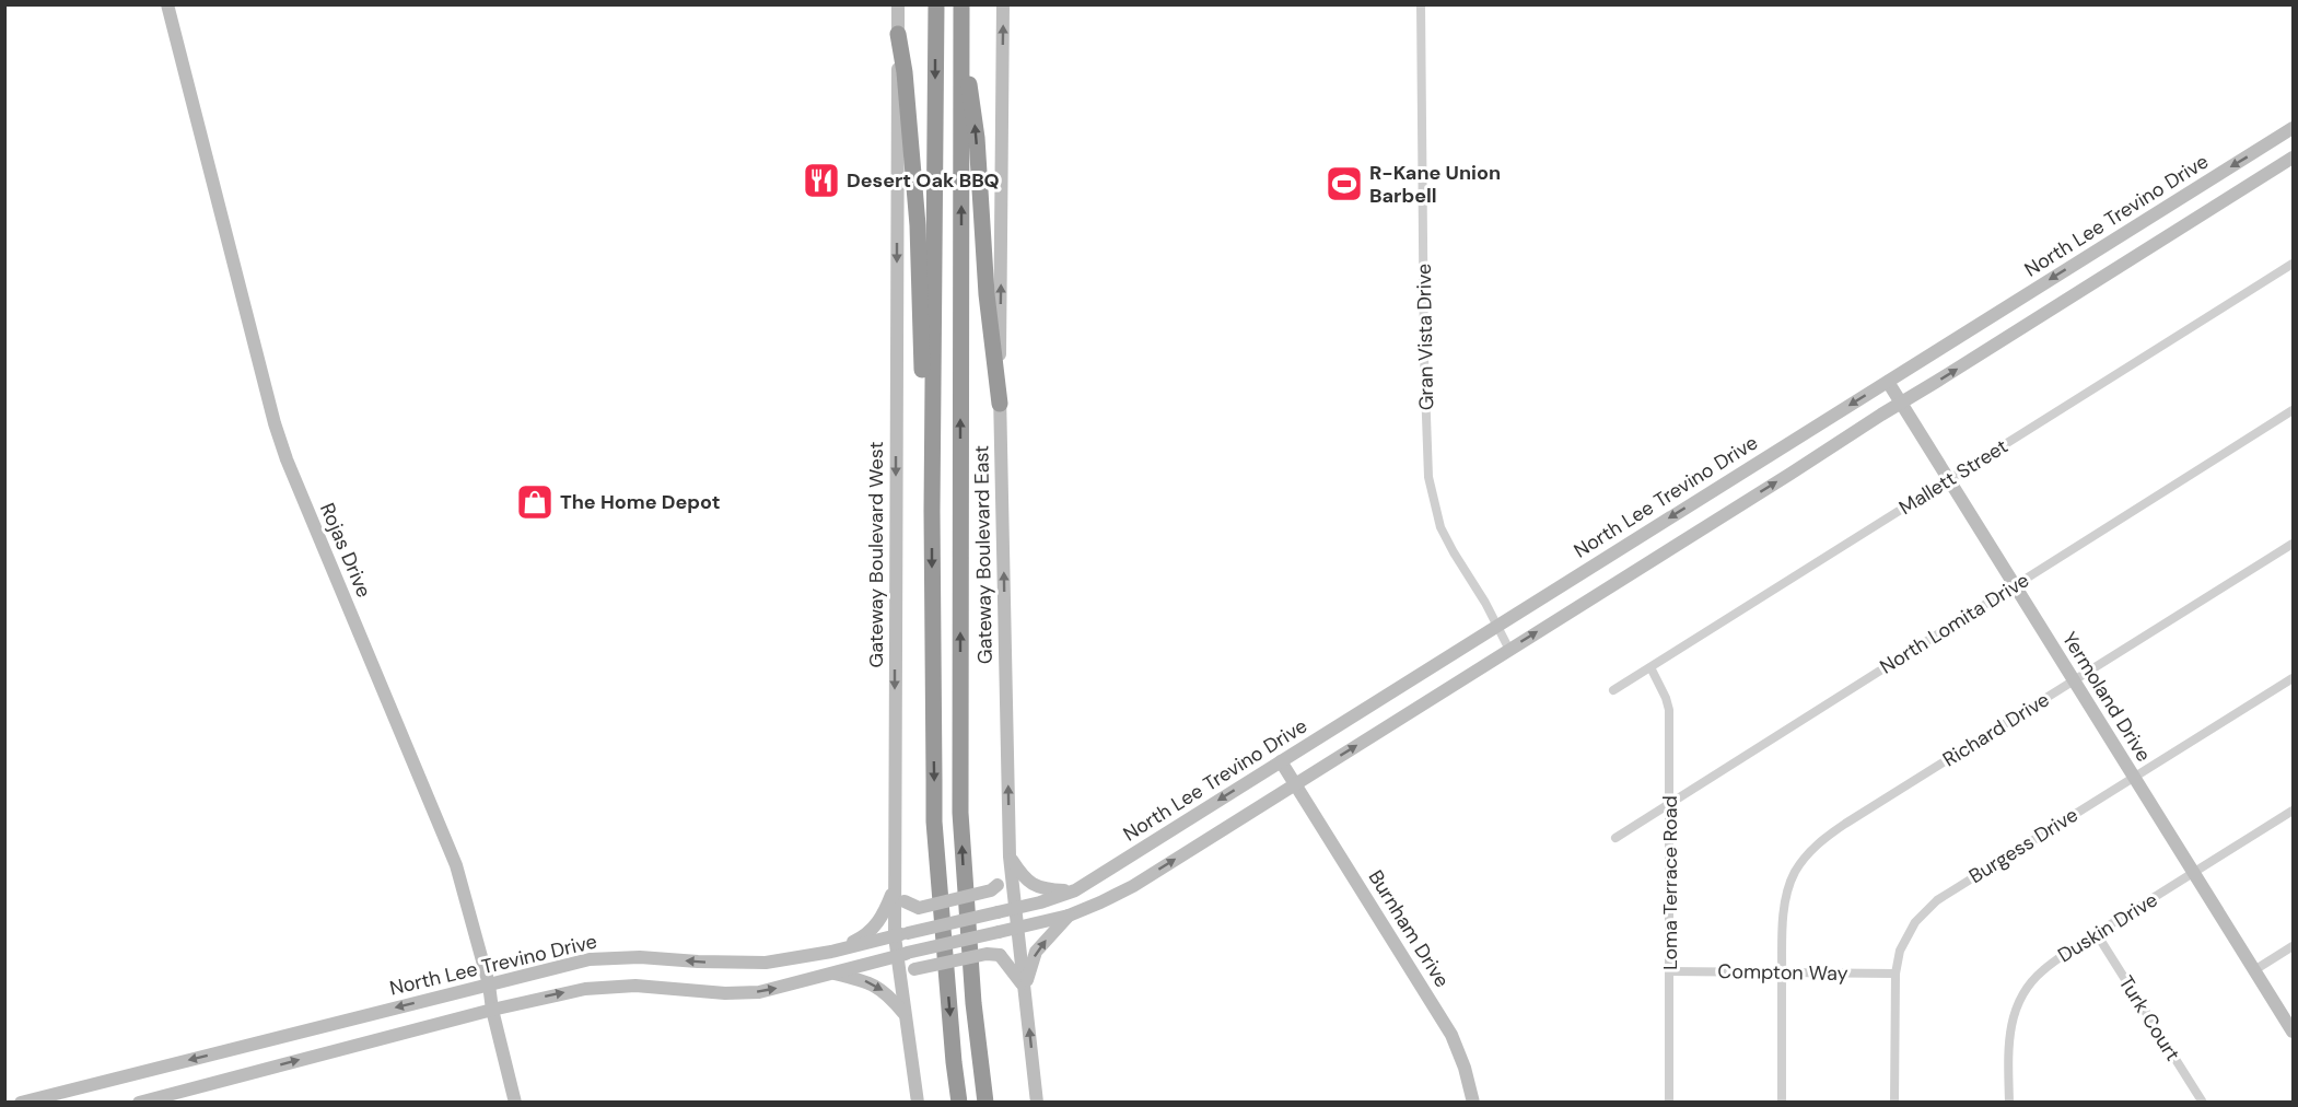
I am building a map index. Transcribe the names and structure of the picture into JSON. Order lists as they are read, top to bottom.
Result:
{
  "streets": {
    "main road": [
      "North Lee Trevino Drive",
      "Rojas Drive",
      "Gateway Boulevard West",
      "Gateway Boulevard East",
      "Yermoland Drive",
      "Burnham Drive"
    ],
    "street": [
      "Gran Vista Drive",
      "Mallett Street",
      "North Lomita Drive",
      "Richard Drive",
      "Burgess Drive",
      "Loma Terrace Road",
      "Duskin Drive",
      "Compton Way",
      "Turk Court"
    ]
  },
  "crossings": [
    ["North Lee Trevino Drive", "Gran Vista Drive"],
    ["North Lee Trevino Drive", "Rojas Drive"],
    ["North Lee Trevino Drive", "Gateway Boulevard West"],
    ["North Lee Trevino Drive", "Gateway Boulevard East"],
    ["North Lee Trevino Drive", "Yermoland Drive"],
    ["North Lee Trevino Drive", "Burnham Drive"],
    ["Mallett Street", "Yermoland Drive"],
    ["Mallett Street", "Loma Terrace Road"],
    ["North Lomita Drive", "Yermoland Drive"],
    ["North Lomita Drive", "Loma Terrace Road"],
    ["Yermoland Drive", "Richard Drive"],
    ["Yermoland Drive", "Burgess Drive"],
    ["Yermoland Drive", "Duskin Drive"],
    ["Richard Drive", "Compton Way"],
    ["Burgess Drive", "Compton Way"],
    ["Loma Terrace Road", "Compton Way"],
    ["Duskin Drive", "Turk Court"]
  ],
  "one_way": ["Gateway Boulevard West", "Gateway Boulevard East"],
  "places": {
    "restaurant": ["Desert Oak BBQ"],
    "sports": ["R-Kane Union Barbell"],
    "shop": ["The Home Depot"]
  }
}
